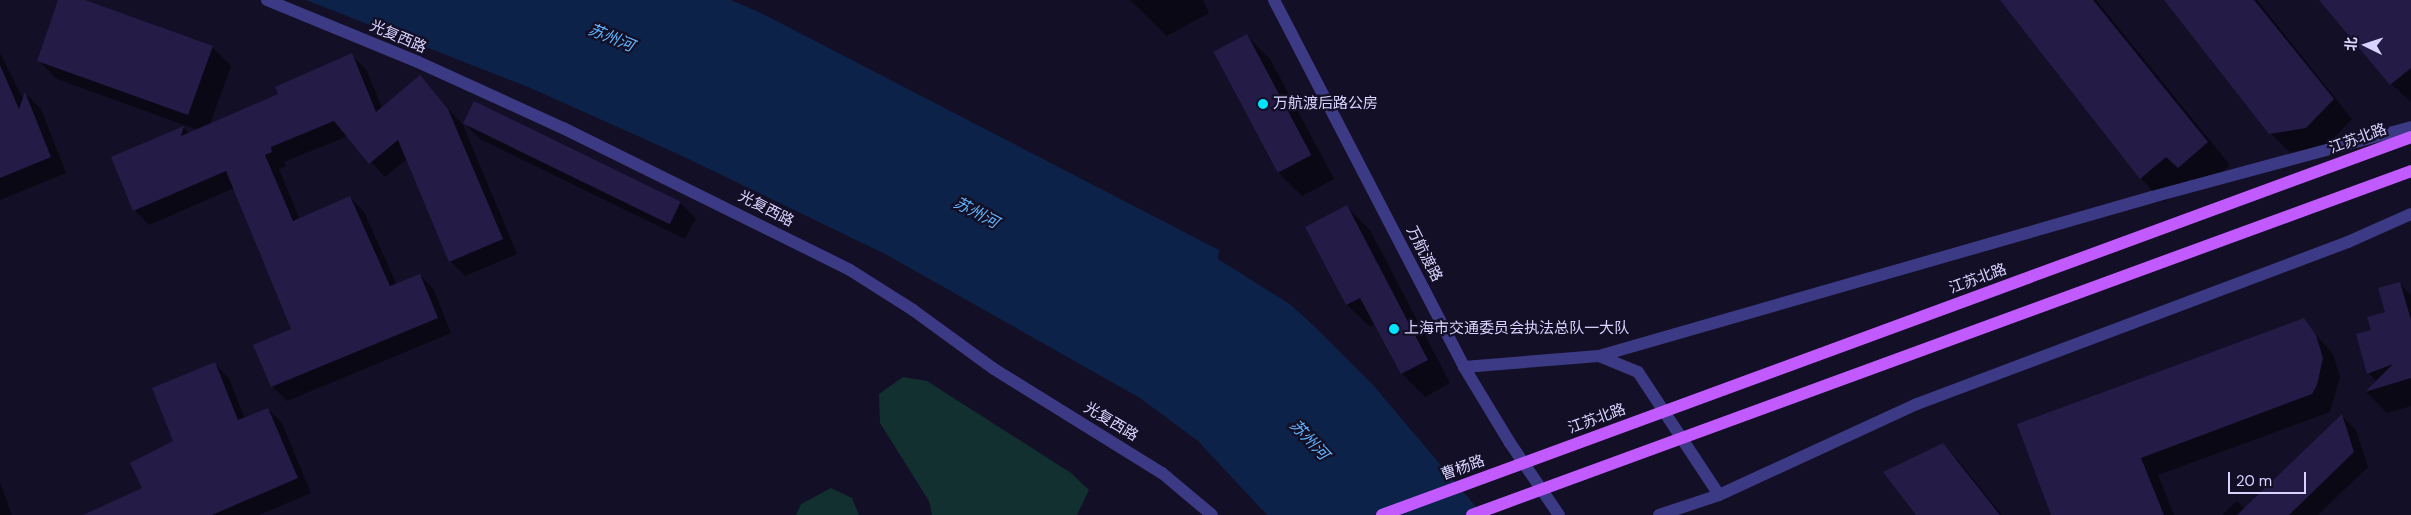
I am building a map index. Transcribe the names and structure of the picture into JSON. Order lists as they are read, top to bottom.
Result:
{
  "streets": {
    "main road": ["江苏北路", "曹杨路"],
    "street": ["光复西路", "万航渡路"]
  },
  "crossings": [
    ["江苏北路", "曹杨路"]
  ],
  "water": ["苏州河"],
  "places": ["万航渡后路公房", "上海市交通委员会执法总队一大队"],
  "scale_bar": "20 m",
  "north": "left"
}
